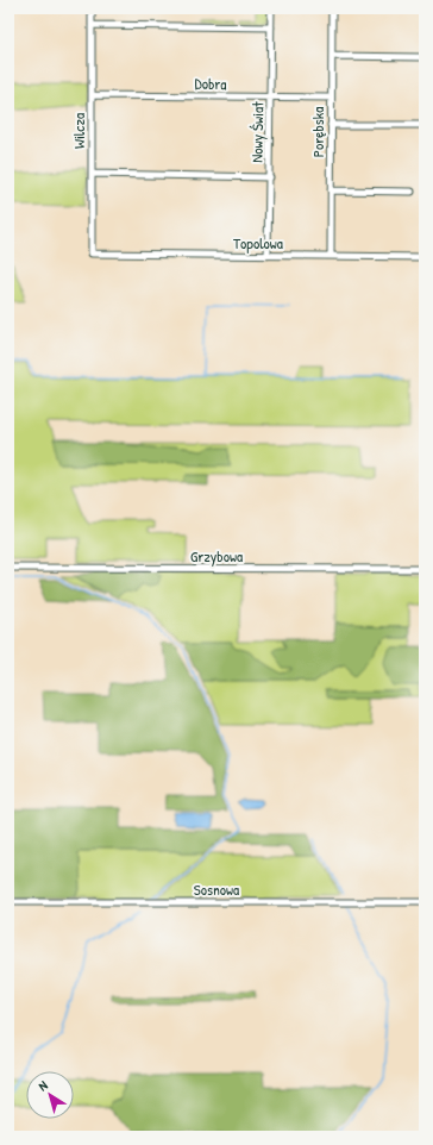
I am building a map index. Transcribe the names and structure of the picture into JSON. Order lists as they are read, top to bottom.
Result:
{
  "streets": {
    "street": [
      "Dobra",
      "Wilcza",
      "Nowy Świat",
      "Porębska",
      "Topolowa",
      "Grzybowa",
      "Sosnowa"
    ]
  },
  "crossings": [
    ["Dobra", "Wilcza"],
    ["Dobra", "Nowy Świat"],
    ["Dobra", "Porębska"],
    ["Wilcza", "Topolowa"],
    ["Nowy Świat", "Topolowa"],
    ["Porębska", "Topolowa"]
  ],
  "north": "top left"
}
